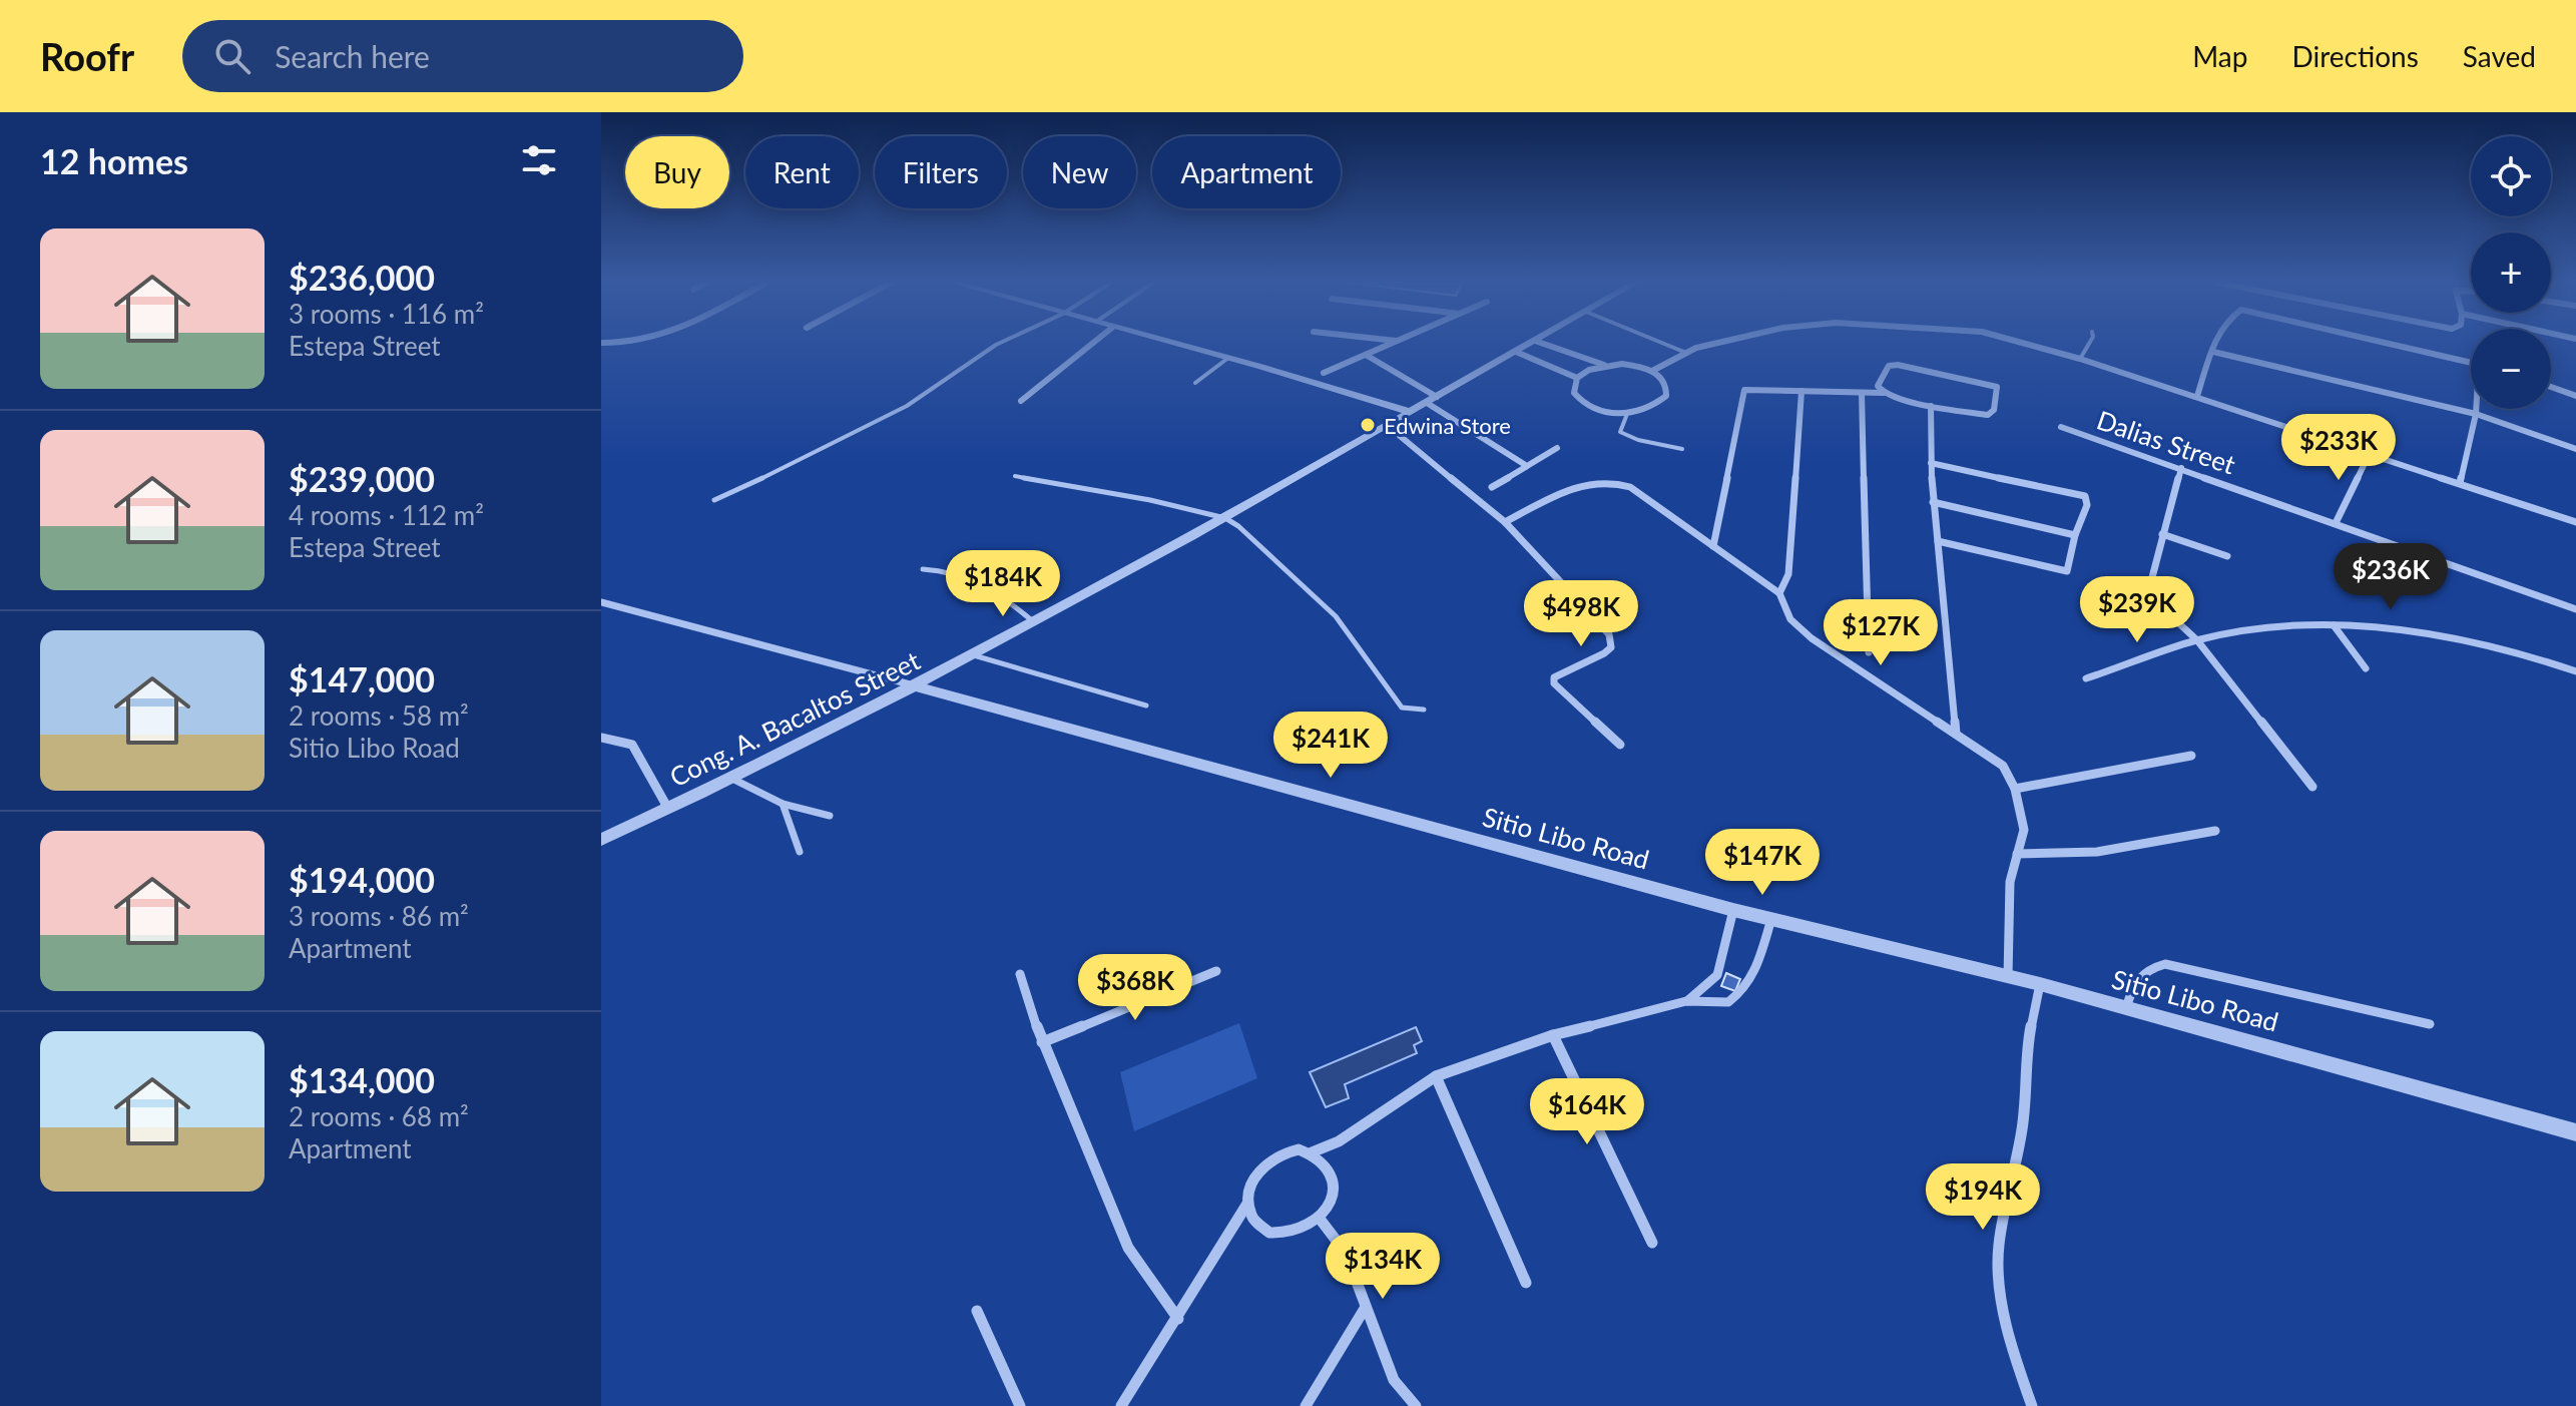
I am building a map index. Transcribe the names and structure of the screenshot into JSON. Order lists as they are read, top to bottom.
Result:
{
  "streets": {
    "street": ["Dalias Street", "Cong. A. Bacaltos Street", "Sitio Libo Road"]
  },
  "crossings": [
    ["Cong. A. Bacaltos Street", "Sitio Libo Road"]
  ],
  "places": ["Edwina Store"],
  "page": {
    "header": "Roofr",
    "search": "Search here",
    "nav": ["Map", "Directions", "Saved"],
    "heading": "12 homes",
    "map_buttons": ["+", "−"],
    "chip": [
      "Buy",
      "Rent",
      "Filters",
      "New",
      "Apartment"
    ],
    "list": [
      {
        "name": "$236,000",
        "note": "3 rooms · 116 m² · Estepa Street"
      },
      {
        "name": "$239,000",
        "note": "4 rooms · 112 m² · Estepa Street"
      },
      {
        "name": "$147,000",
        "note": "2 rooms · 58 m² · Sitio Libo Road"
      },
      {
        "name": "$194,000",
        "note": "3 rooms · 86 m² · Apartment"
      },
      {
        "name": "$134,000",
        "note": "2 rooms · 68 m² · Apartment"
      }
    ],
    "price": [
      "$233K",
      "$236K",
      "$184K",
      "$239K",
      "$498K",
      "$127K",
      "$241K",
      "$147K",
      "$368K",
      "$164K",
      "$194K",
      "$134K"
    ]
  }
}
